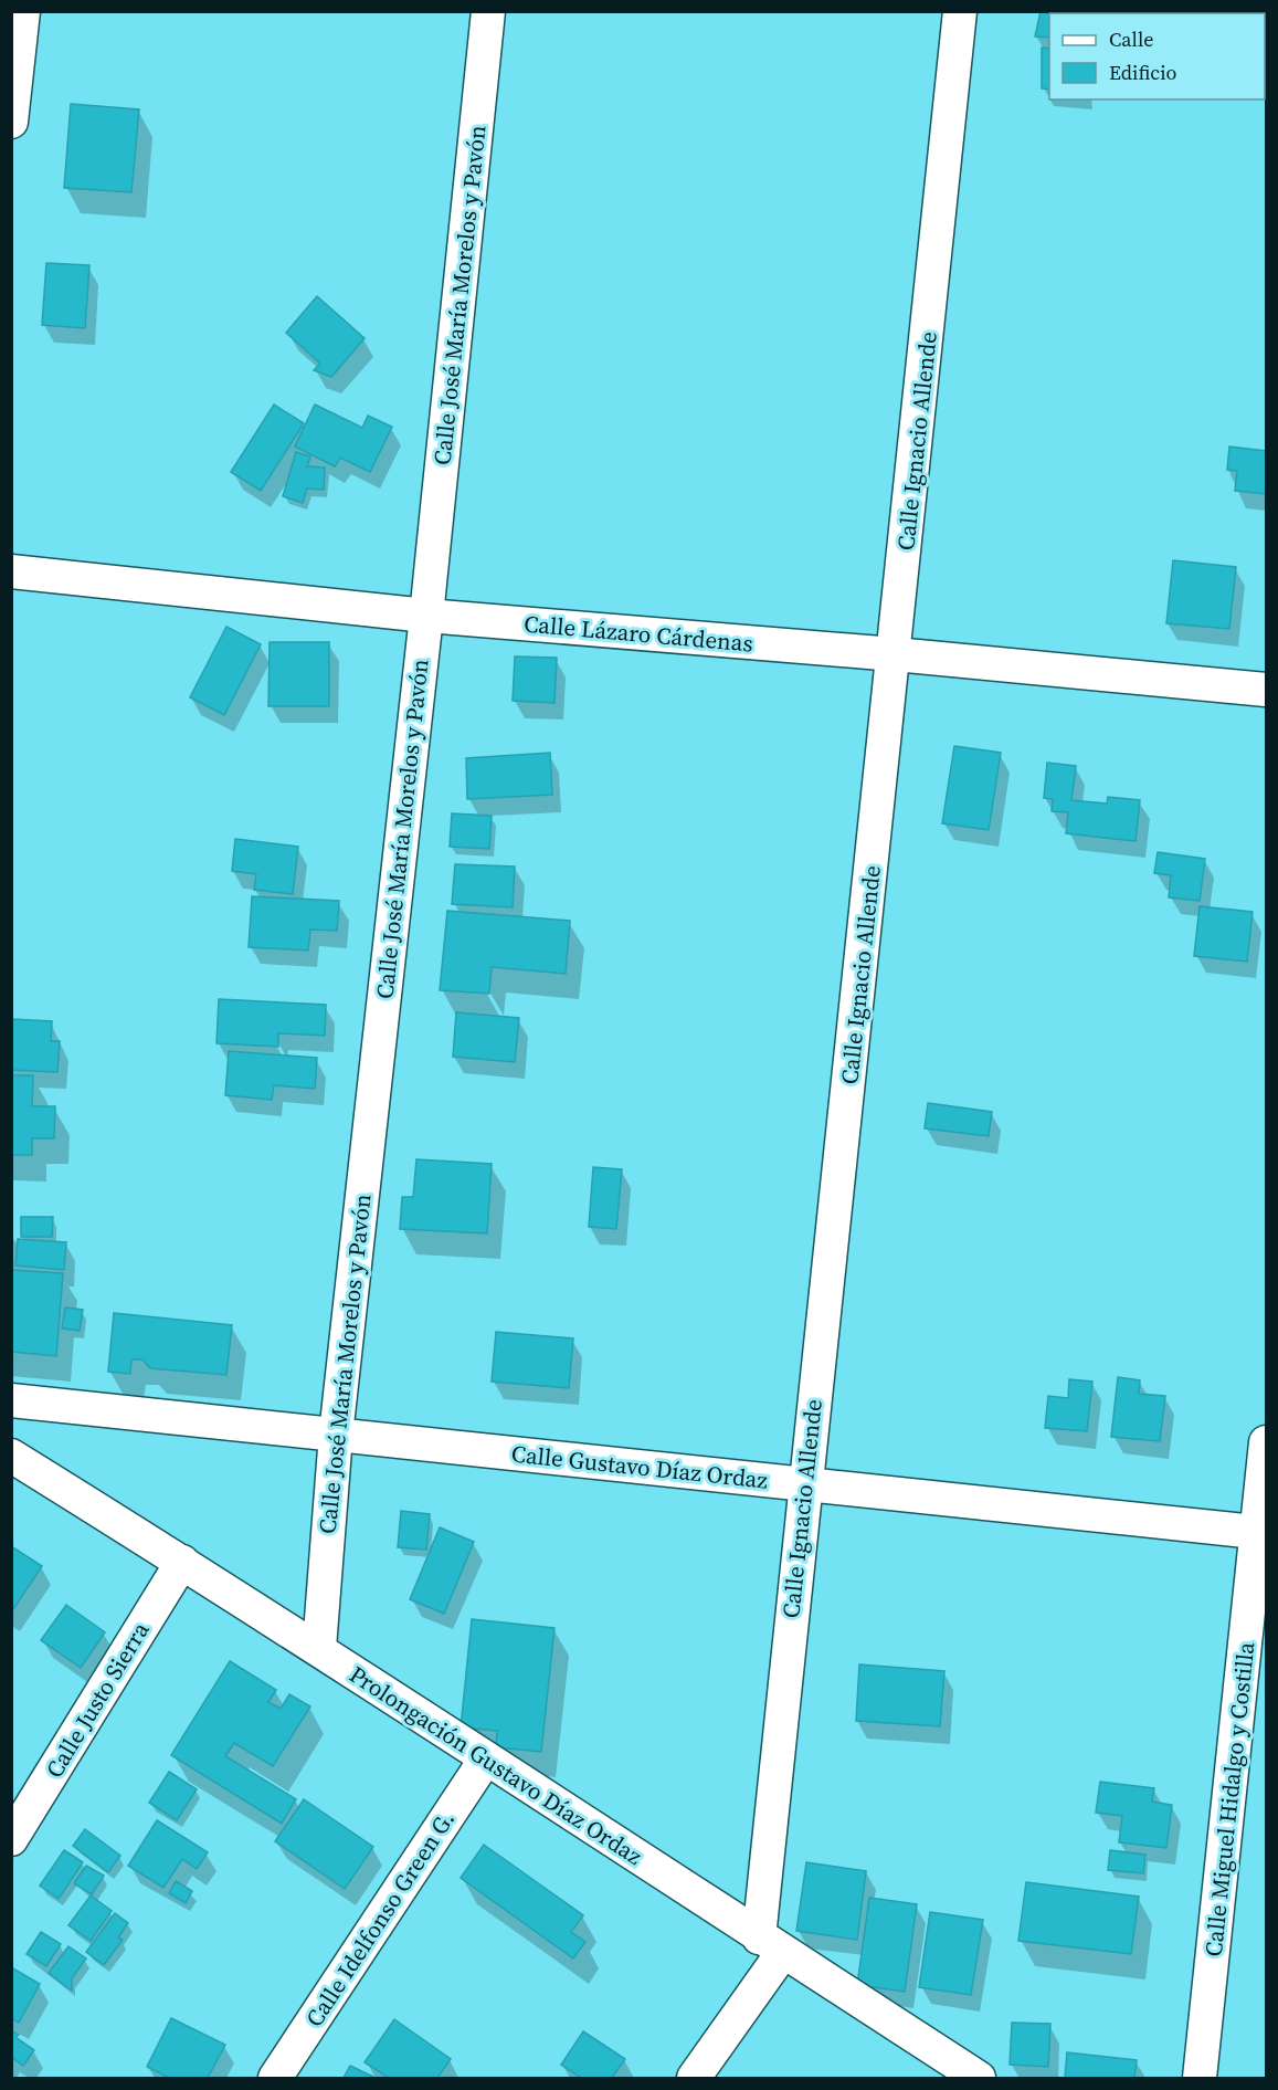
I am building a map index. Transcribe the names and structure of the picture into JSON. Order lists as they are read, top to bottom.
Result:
{
  "streets": {
    "street": [
      "Calle José María Morelos y Pavón",
      "Calle Ignacio Allende",
      "Calle Lázaro Cárdenas",
      "Calle Gustavo Díaz Ordaz",
      "Calle Justo Sierra",
      "Prolongación Gustavo Díaz Ordaz",
      "Calle Miguel Hidalgo y Costilla",
      "Calle Idelfonso Green G."
    ]
  },
  "crossings": [
    ["Calle José María Morelos y Pavón", "Calle Lázaro Cárdenas"],
    ["Calle José María Morelos y Pavón", "Calle Gustavo Díaz Ordaz"],
    ["Calle José María Morelos y Pavón", "Prolongación Gustavo Díaz Ordaz"],
    ["Calle Ignacio Allende", "Calle Lázaro Cárdenas"],
    ["Calle Ignacio Allende", "Calle Gustavo Díaz Ordaz"],
    ["Calle Ignacio Allende", "Prolongación Gustavo Díaz Ordaz"],
    ["Calle Gustavo Díaz Ordaz", "Calle Miguel Hidalgo y Costilla"],
    ["Calle Justo Sierra", "Prolongación Gustavo Díaz Ordaz"],
    ["Prolongación Gustavo Díaz Ordaz", "Calle Idelfonso Green G."]
  ],
  "legend": ["Calle", "Edificio"]
}
